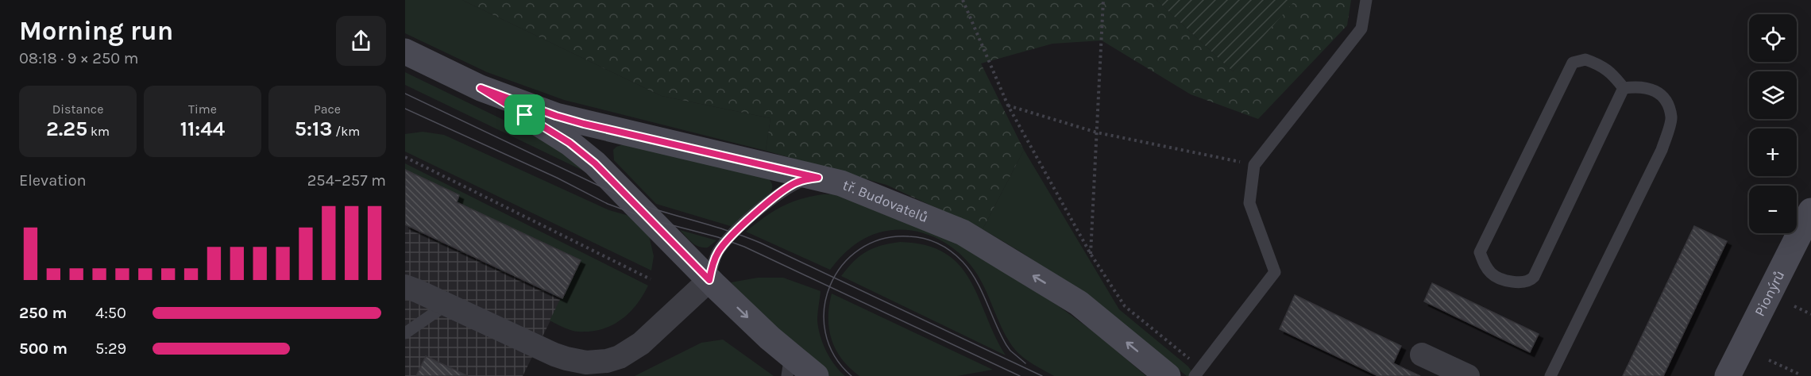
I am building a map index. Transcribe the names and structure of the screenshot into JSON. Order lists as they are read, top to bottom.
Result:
{
  "streets": {
    "street": ["tř. Budovatelů", "Pionýrů"]
  },
  "page": {
    "heading": ["Morning run", "08:18 · 9 × 250 m"],
    "map_buttons": ["+", "−"],
    "stats": [
      ["Distance", "2.25 km"],
      ["Time", "11:44"],
      ["Pace", "5:13 /km"]
    ],
    "chart": ["Elevation", "254–257 m"],
    "list": [
      {
        "name": "250 m",
        "note": "4:50"
      },
      {
        "name": "500 m",
        "note": "5:29"
      }
    ]
  }
}
